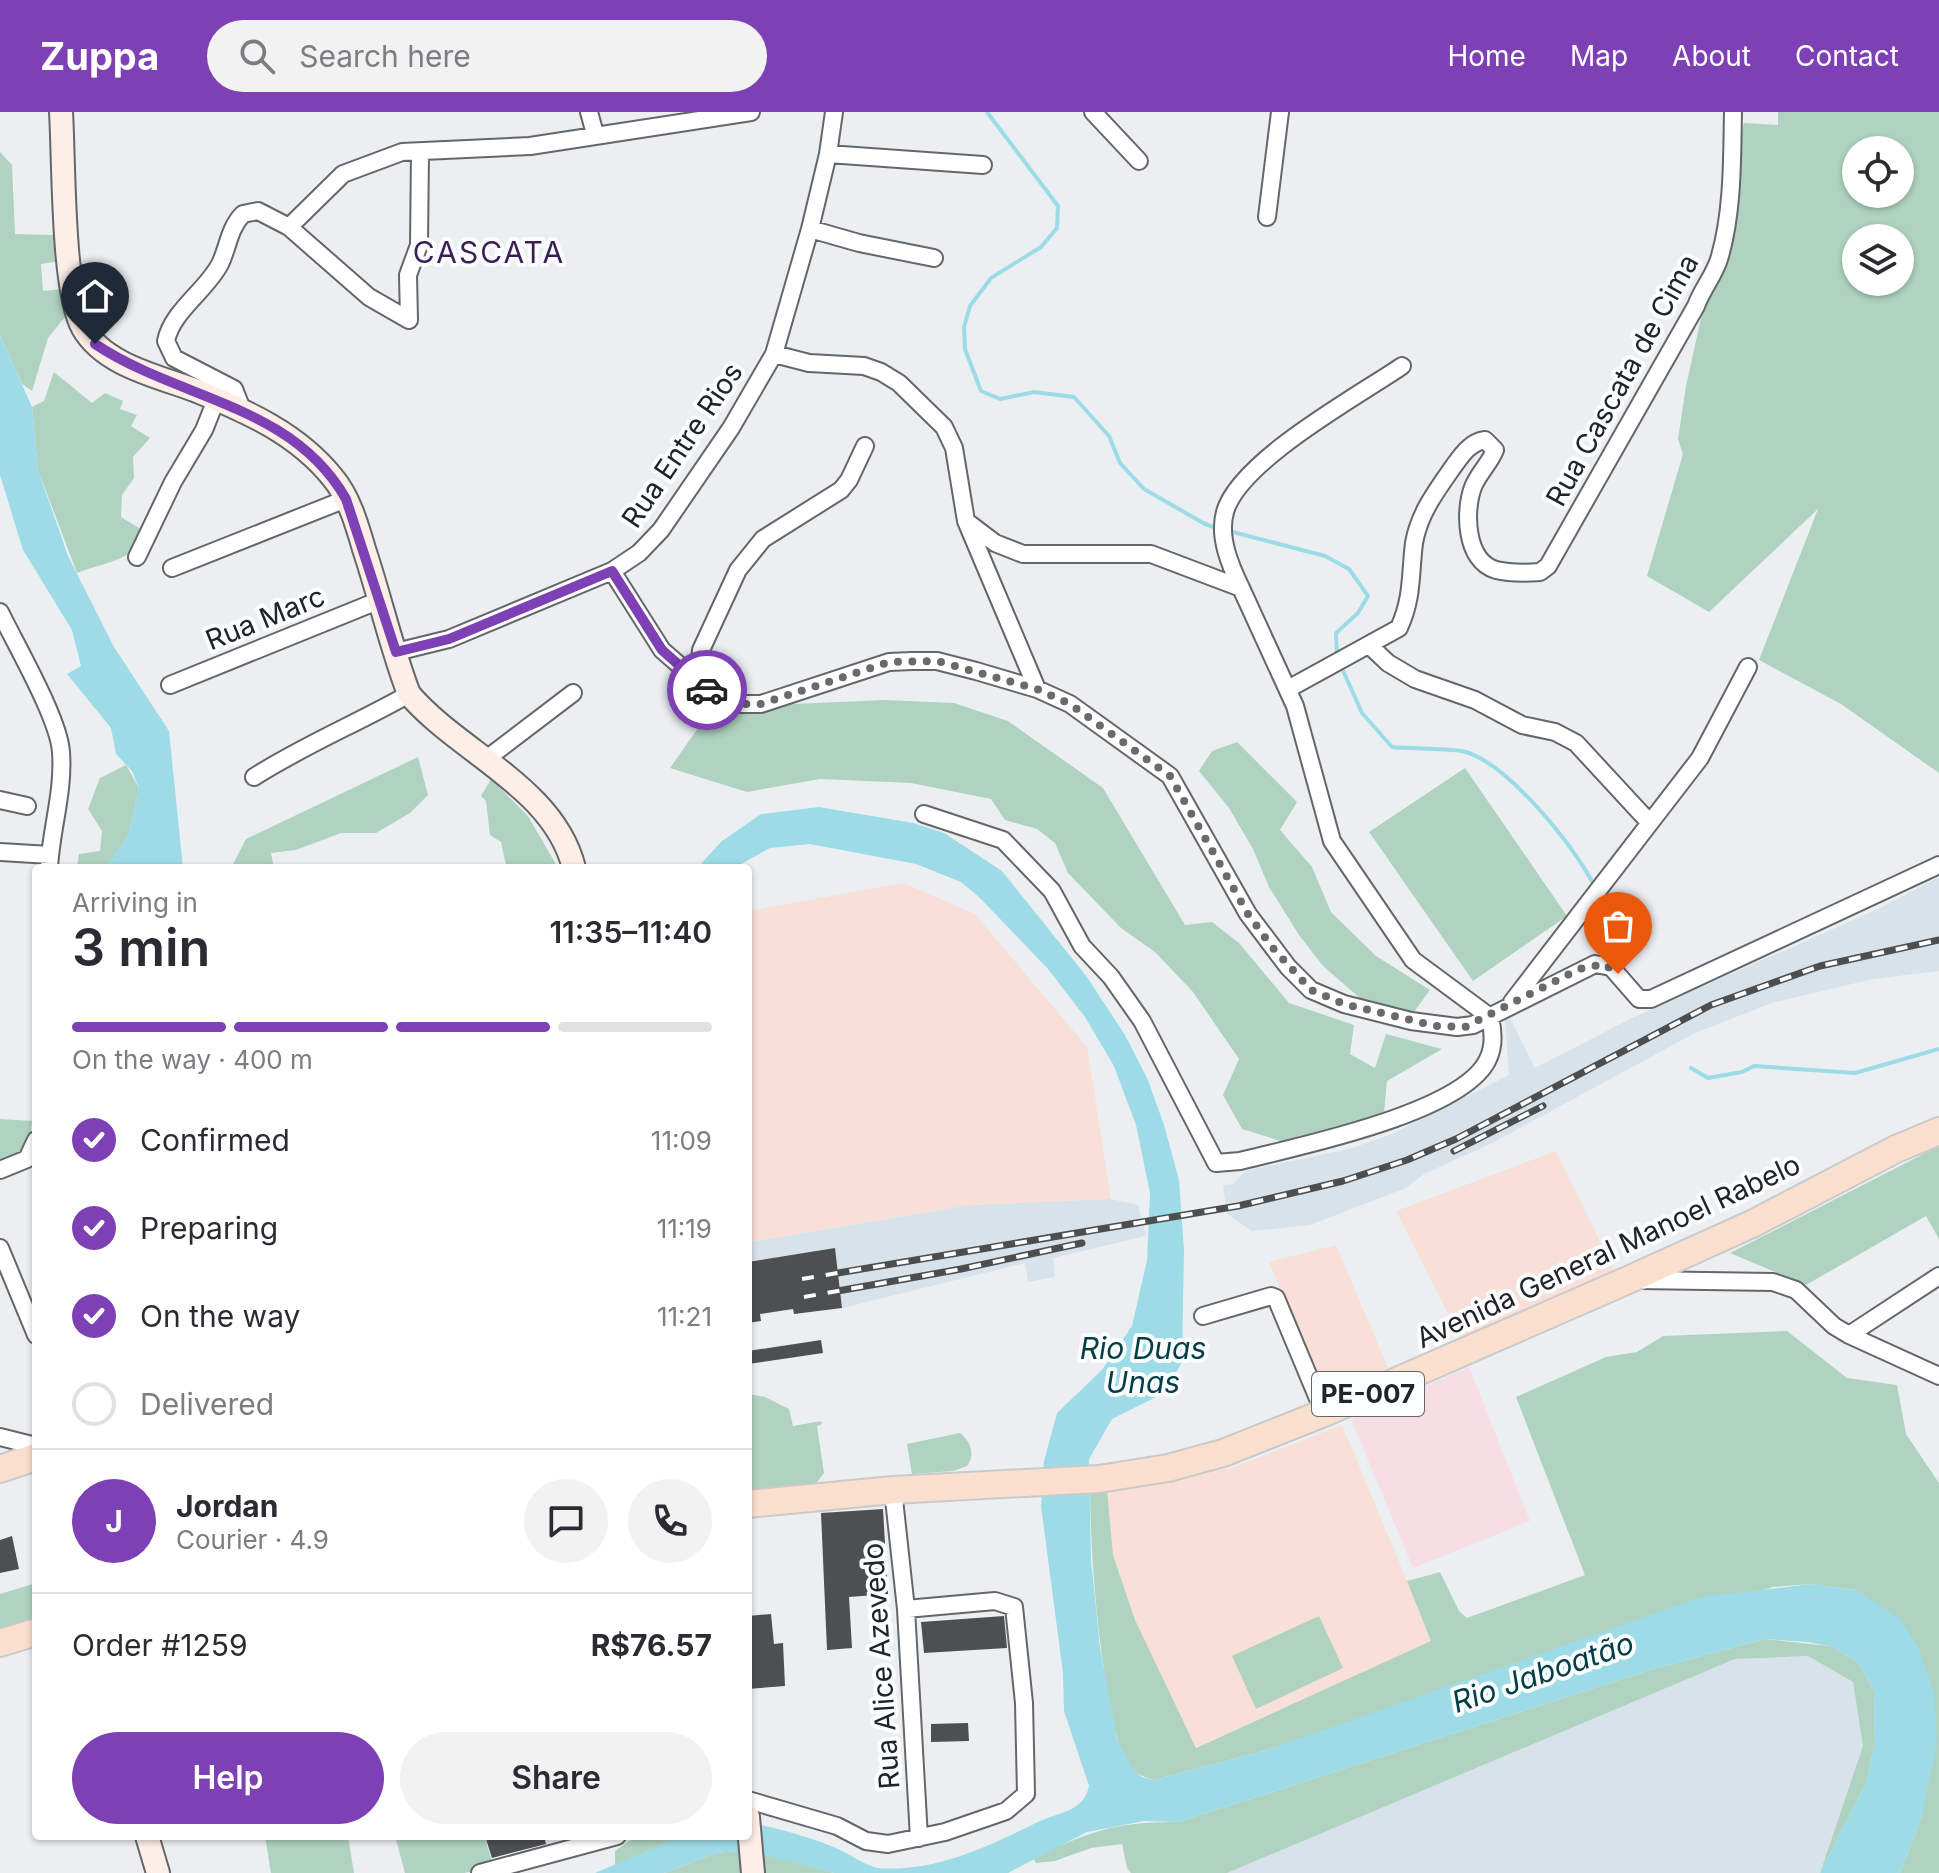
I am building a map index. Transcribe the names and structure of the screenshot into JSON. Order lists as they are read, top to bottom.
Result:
{
  "streets": {
    "main road": ["Avenida General Manoel Rabelo", "PE-007"],
    "street": [
      "Rua Cascata de Cima",
      "Rua Entre Rios",
      "Rua Marc",
      "Rua Alice Azevedo"
    ]
  },
  "crossings": [
    ["Avenida General Manoel Rabelo", "PE-007"],
    ["Avenida General Manoel Rabelo", "Rua Alice Azevedo"],
    ["PE-007", "Rua Alice Azevedo"]
  ],
  "districts": ["CASCATA"],
  "water": ["Rio Duas Unas", "Rio Jaboatão"],
  "page": {
    "header": "Zuppa",
    "search": "Search here",
    "nav": [
      "Home",
      "Map",
      "About",
      "Contact"
    ],
    "heading": ["3 min", "Arriving in", "11:35–11:40"],
    "panel": [
      "Jordan",
      "Courier · 4.9",
      "Order #1259",
      "R$76.57"
    ],
    "bar": "On the way · 400 m",
    "list": [
      ["Confirmed", "11:09"],
      ["Preparing", "11:19"],
      ["On the way", "11:21"],
      "Delivered"
    ],
    "round": "J",
    "buttons": ["Help", "Share"]
  }
}
